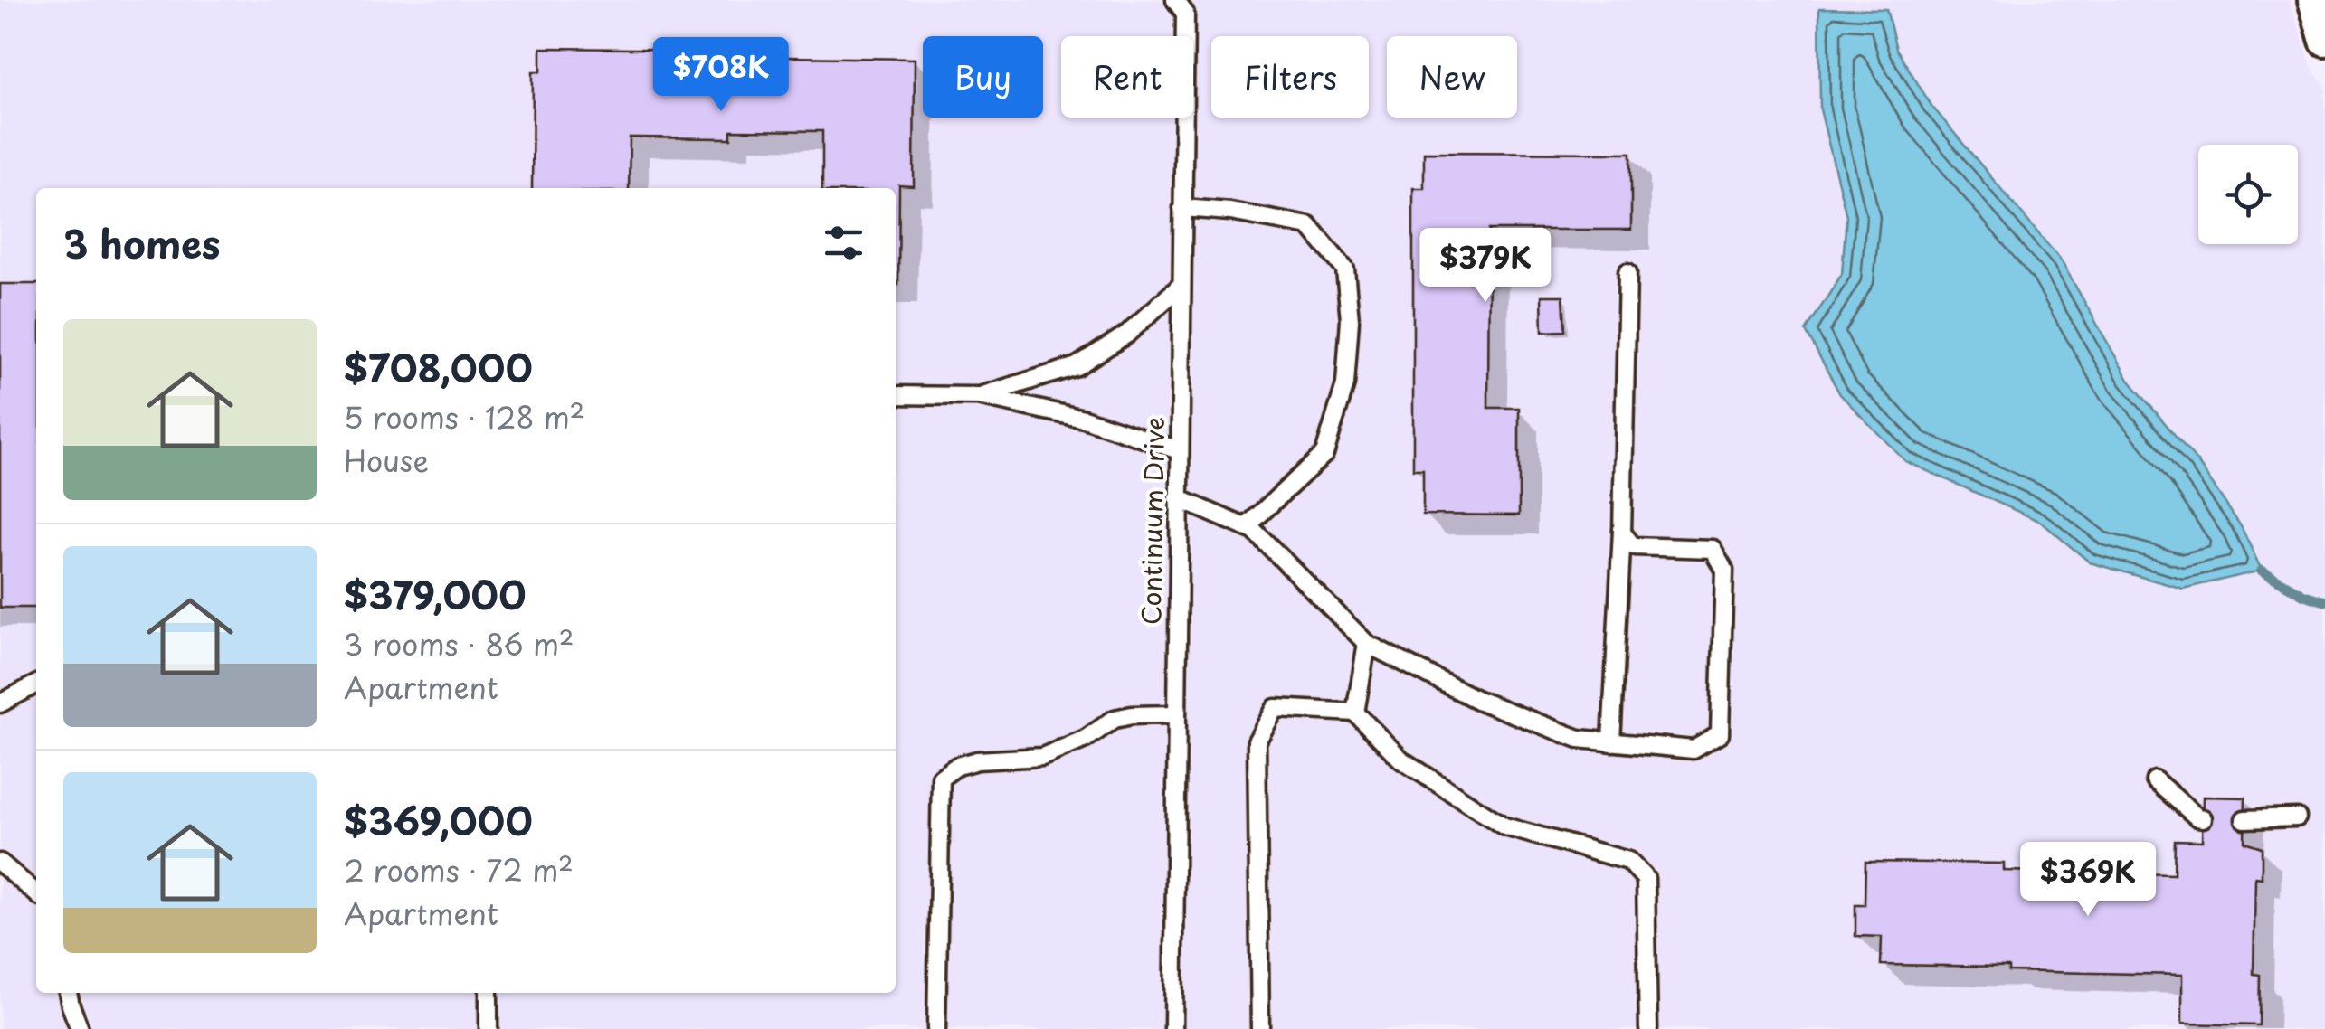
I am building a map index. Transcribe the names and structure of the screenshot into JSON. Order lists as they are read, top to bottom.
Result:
{
  "streets": {
    "lane": ["Continuum Drive"]
  },
  "page": {
    "chip": [
      "Buy",
      "Rent",
      "Filters",
      "New"
    ],
    "price": ["$708K", "$379K", "$369K"],
    "heading": "3 homes",
    "list": [
      {
        "name": "$708,000",
        "note": "5 rooms · 128 m² · House"
      },
      {
        "name": "$379,000",
        "note": "3 rooms · 86 m² · Apartment"
      },
      {
        "name": "$369,000",
        "note": "2 rooms · 72 m² · Apartment"
      }
    ]
  }
}
